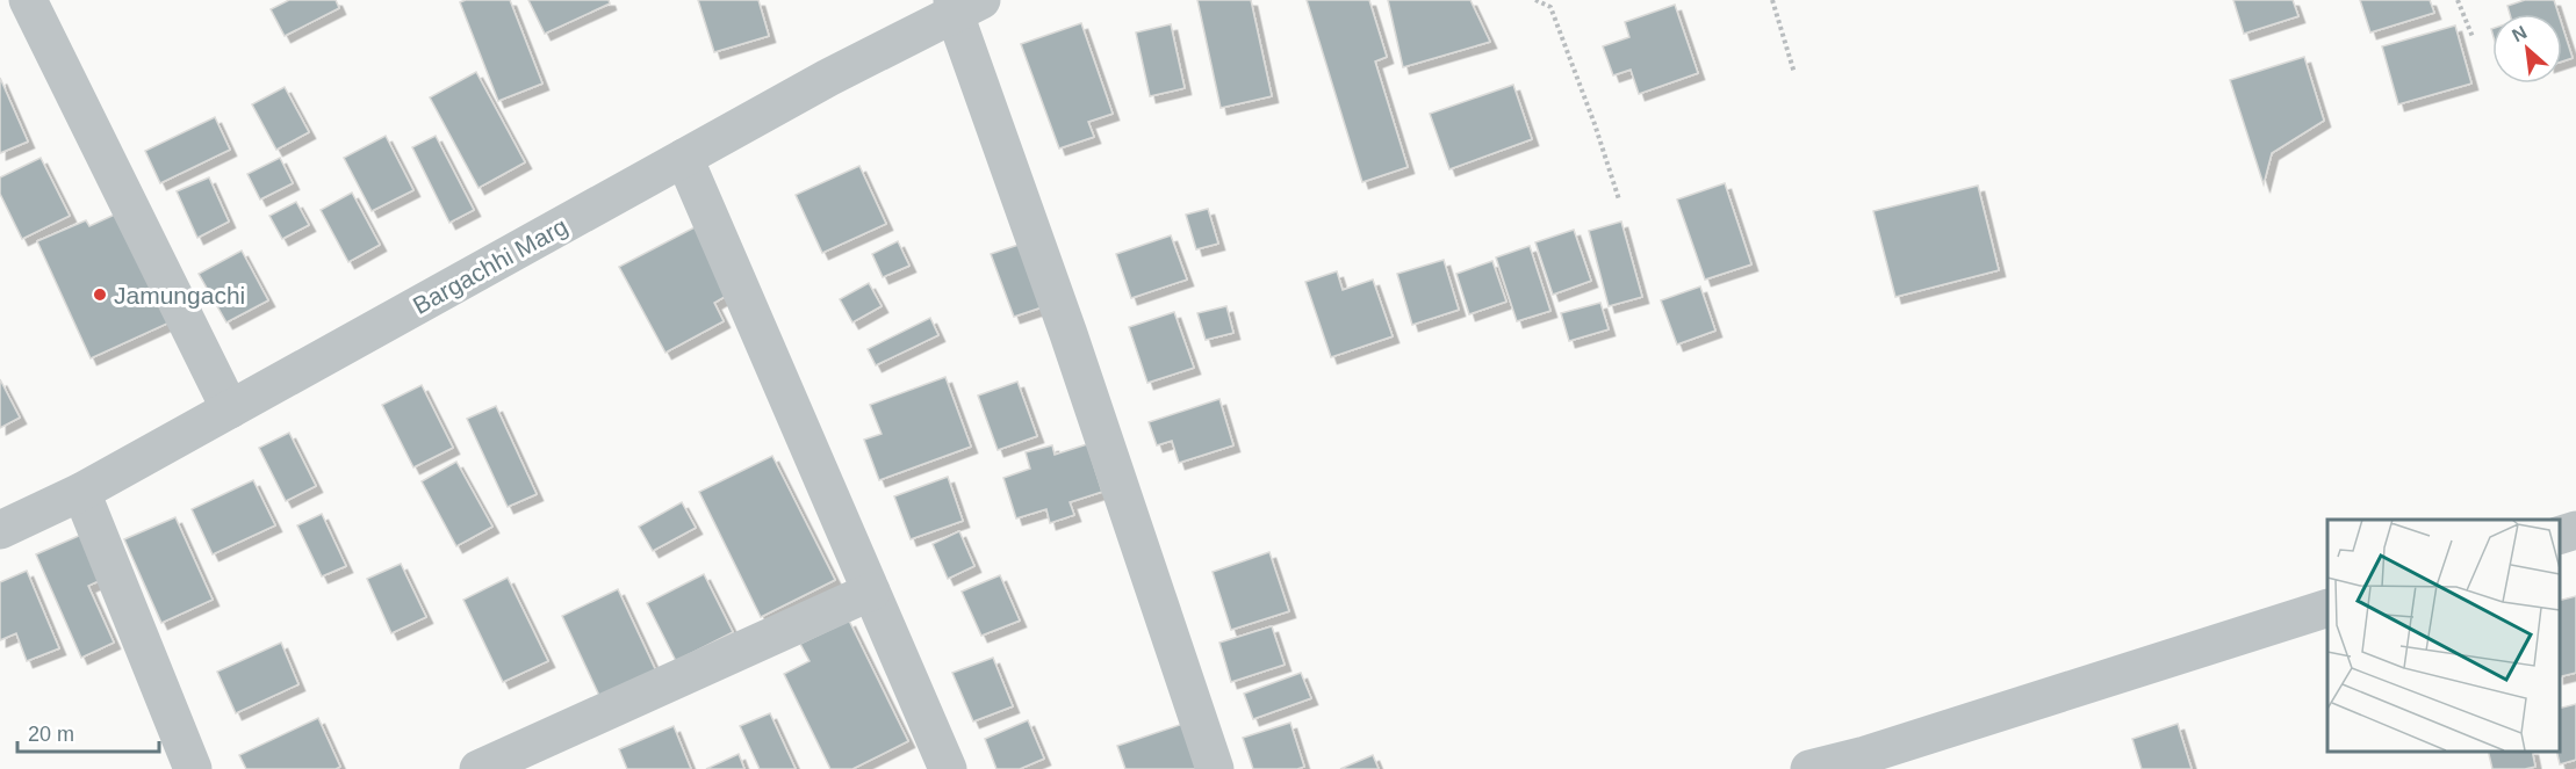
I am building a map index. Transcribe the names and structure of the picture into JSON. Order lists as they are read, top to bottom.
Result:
{
  "streets": {
    "street": ["Bargachhi Marg"]
  },
  "places": ["Jamungachi"],
  "scale_bar": "20 m",
  "north": "top left"
}
